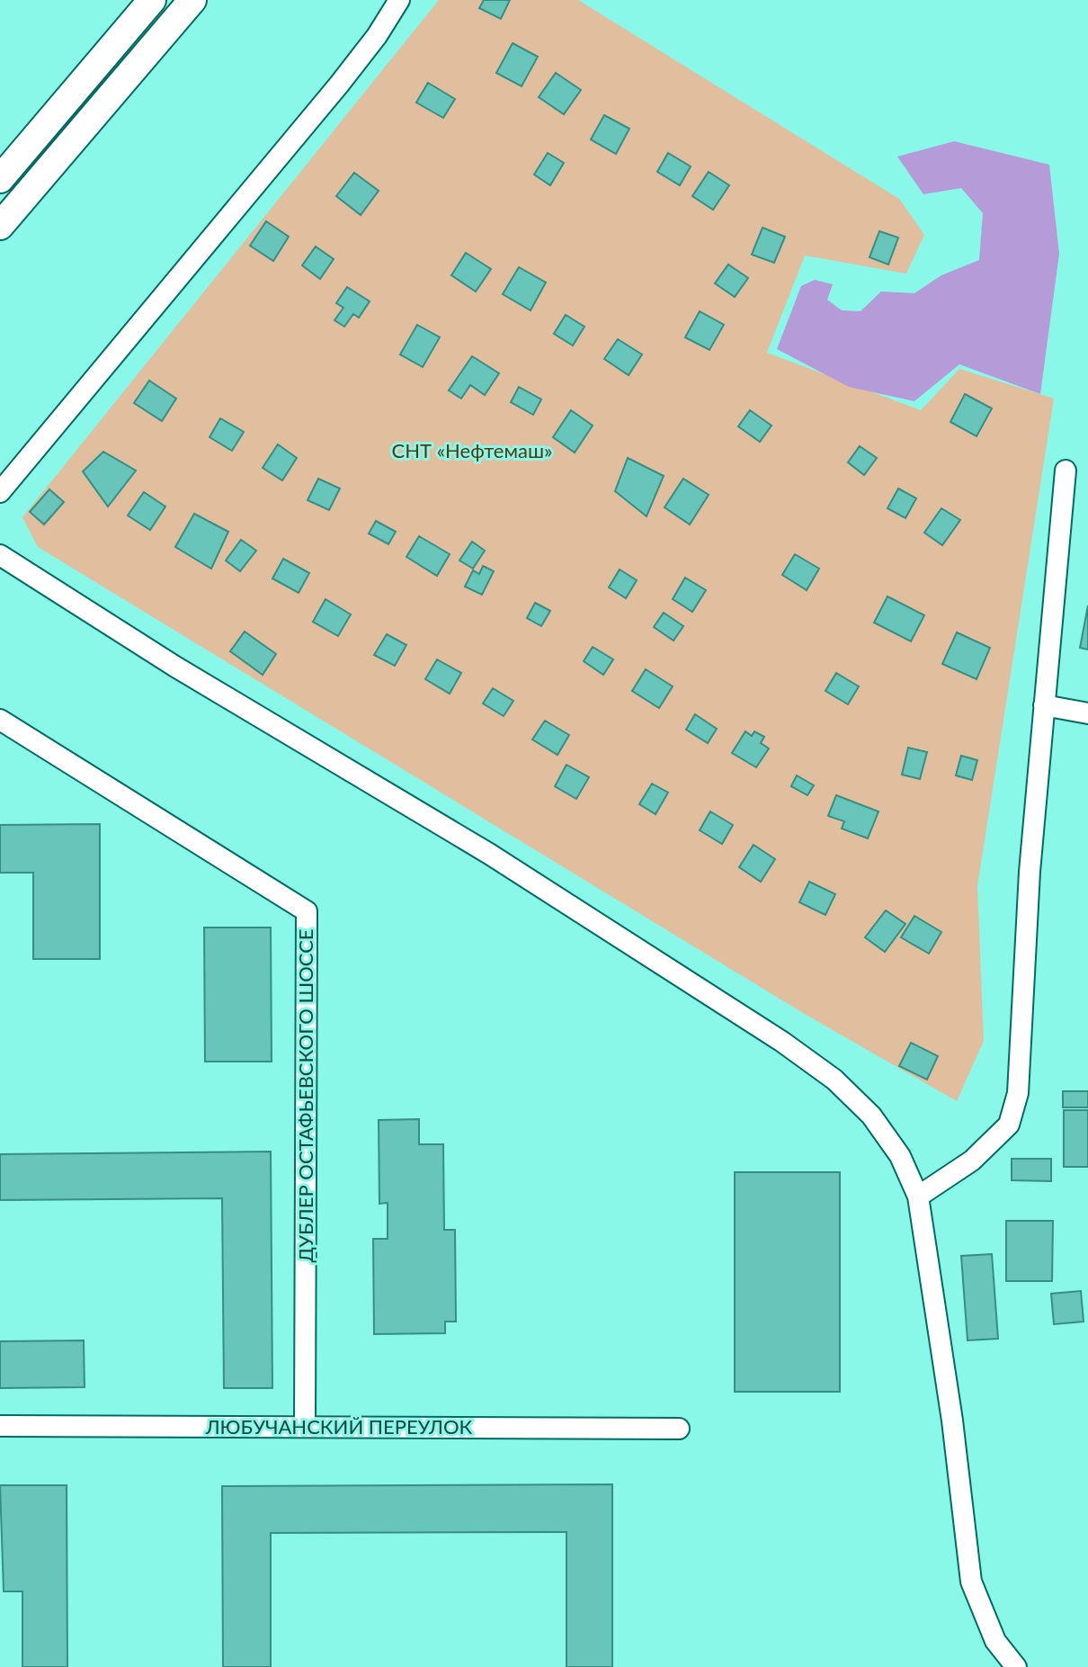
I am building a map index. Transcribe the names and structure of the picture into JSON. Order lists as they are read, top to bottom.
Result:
{
  "streets": {
    "street": ["ДУБЛЕР ОСТАФЬЕВСКОГО ШОССЕ", "ЛЮБУЧАНСКИЙ ПЕРЕУЛОК"]
  },
  "crossings": [
    ["ДУБЛЕР ОСТАФЬЕВСКОГО ШОССЕ", "ЛЮБУЧАНСКИЙ ПЕРЕУЛОК"]
  ],
  "parks": ["СНТ «Нефтемаш»"]
}
